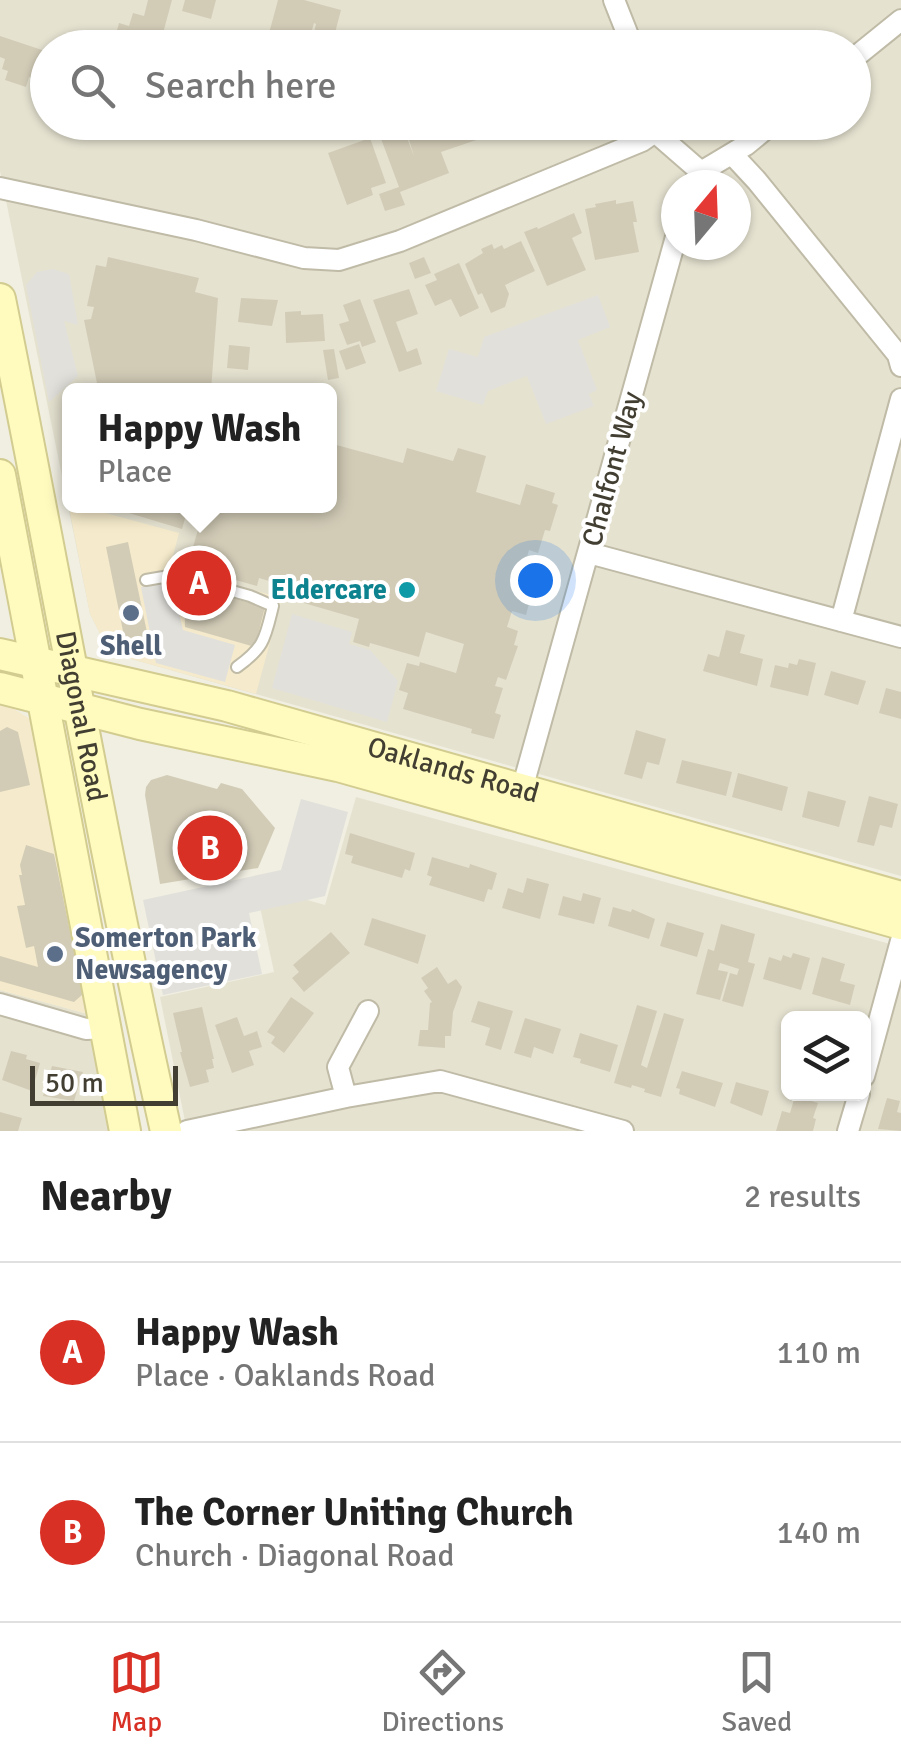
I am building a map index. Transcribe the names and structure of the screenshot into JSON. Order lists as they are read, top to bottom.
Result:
{
  "streets": {
    "main road": ["Diagonal Road", "Oaklands Road"],
    "street": ["Chalfont Way"]
  },
  "crossings": [
    ["Chalfont Way", "Oaklands Road"],
    ["Diagonal Road", "Oaklands Road"]
  ],
  "places": ["Eldercare", "Shell", "Somerton Park Newsagency"],
  "scale_bar": "50 m",
  "north": "top",
  "page": {
    "search": "Search here",
    "popup": ["Happy Wash", "Place"],
    "pins": ["A", "B"],
    "scale": "50 m",
    "heading": ["Nearby", "2 results"],
    "list": [
      {
        "mark": "A",
        "name": "Happy Wash",
        "note": "Place · Oaklands Road",
        "value": "110 m"
      },
      {
        "mark": "B",
        "name": "The Corner Uniting Church",
        "note": "Church · Diagonal Road",
        "value": "140 m"
      }
    ],
    "nav": ["Map", "Directions", "Saved"]
  }
}
